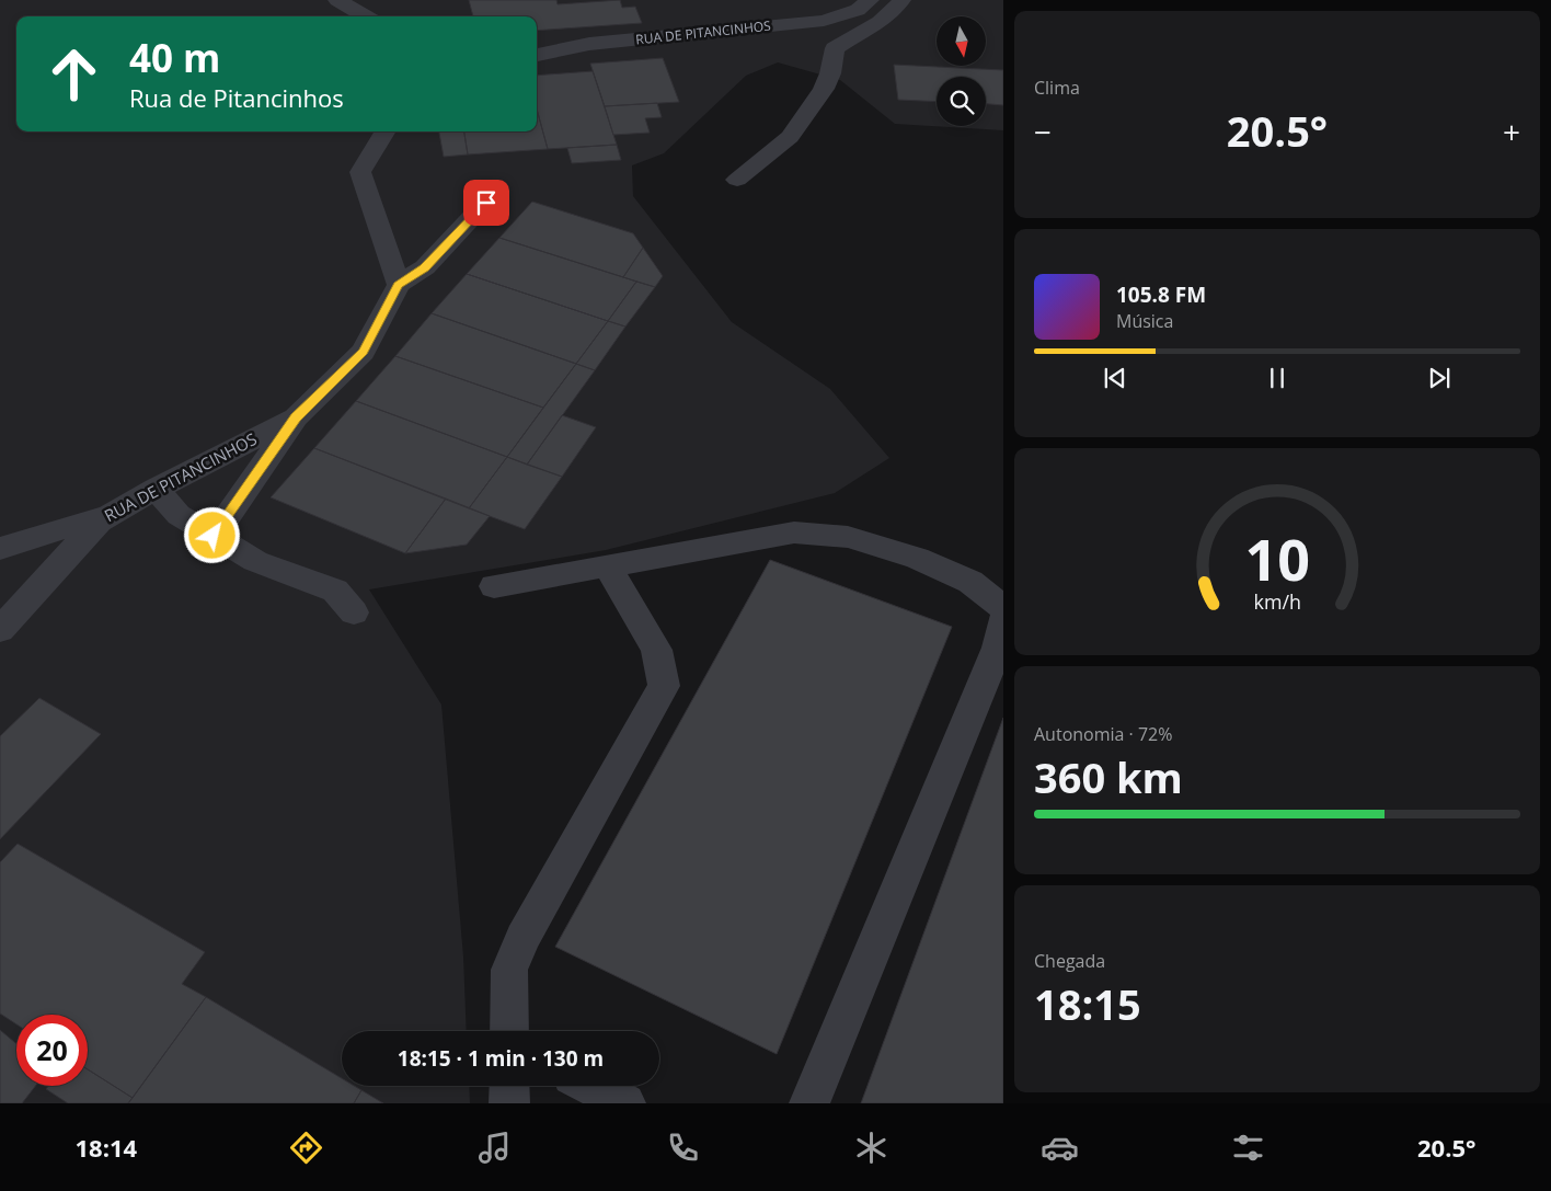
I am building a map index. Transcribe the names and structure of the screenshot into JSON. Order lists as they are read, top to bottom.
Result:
{
  "streets": {
    "street": ["RUA DE PITANCINHOS"]
  },
  "north": "bottom",
  "page": {
    "tile": [
      "Clima",
      ["Autonomia · 72%", "360 km"],
      ["Chegada", "18:15"]
    ],
    "turn": ["40 m", "Rua de Pitancinhos"],
    "heat": ["−", "20.5°", "+"],
    "song": ["105.8 FM", "Música"],
    "limit": "20",
    "trip": "18:15 · 1 min · 130 m",
    "tabs": ["18:14", "20.5°"],
    "gauge": ["10", "km/h"]
  }
}
